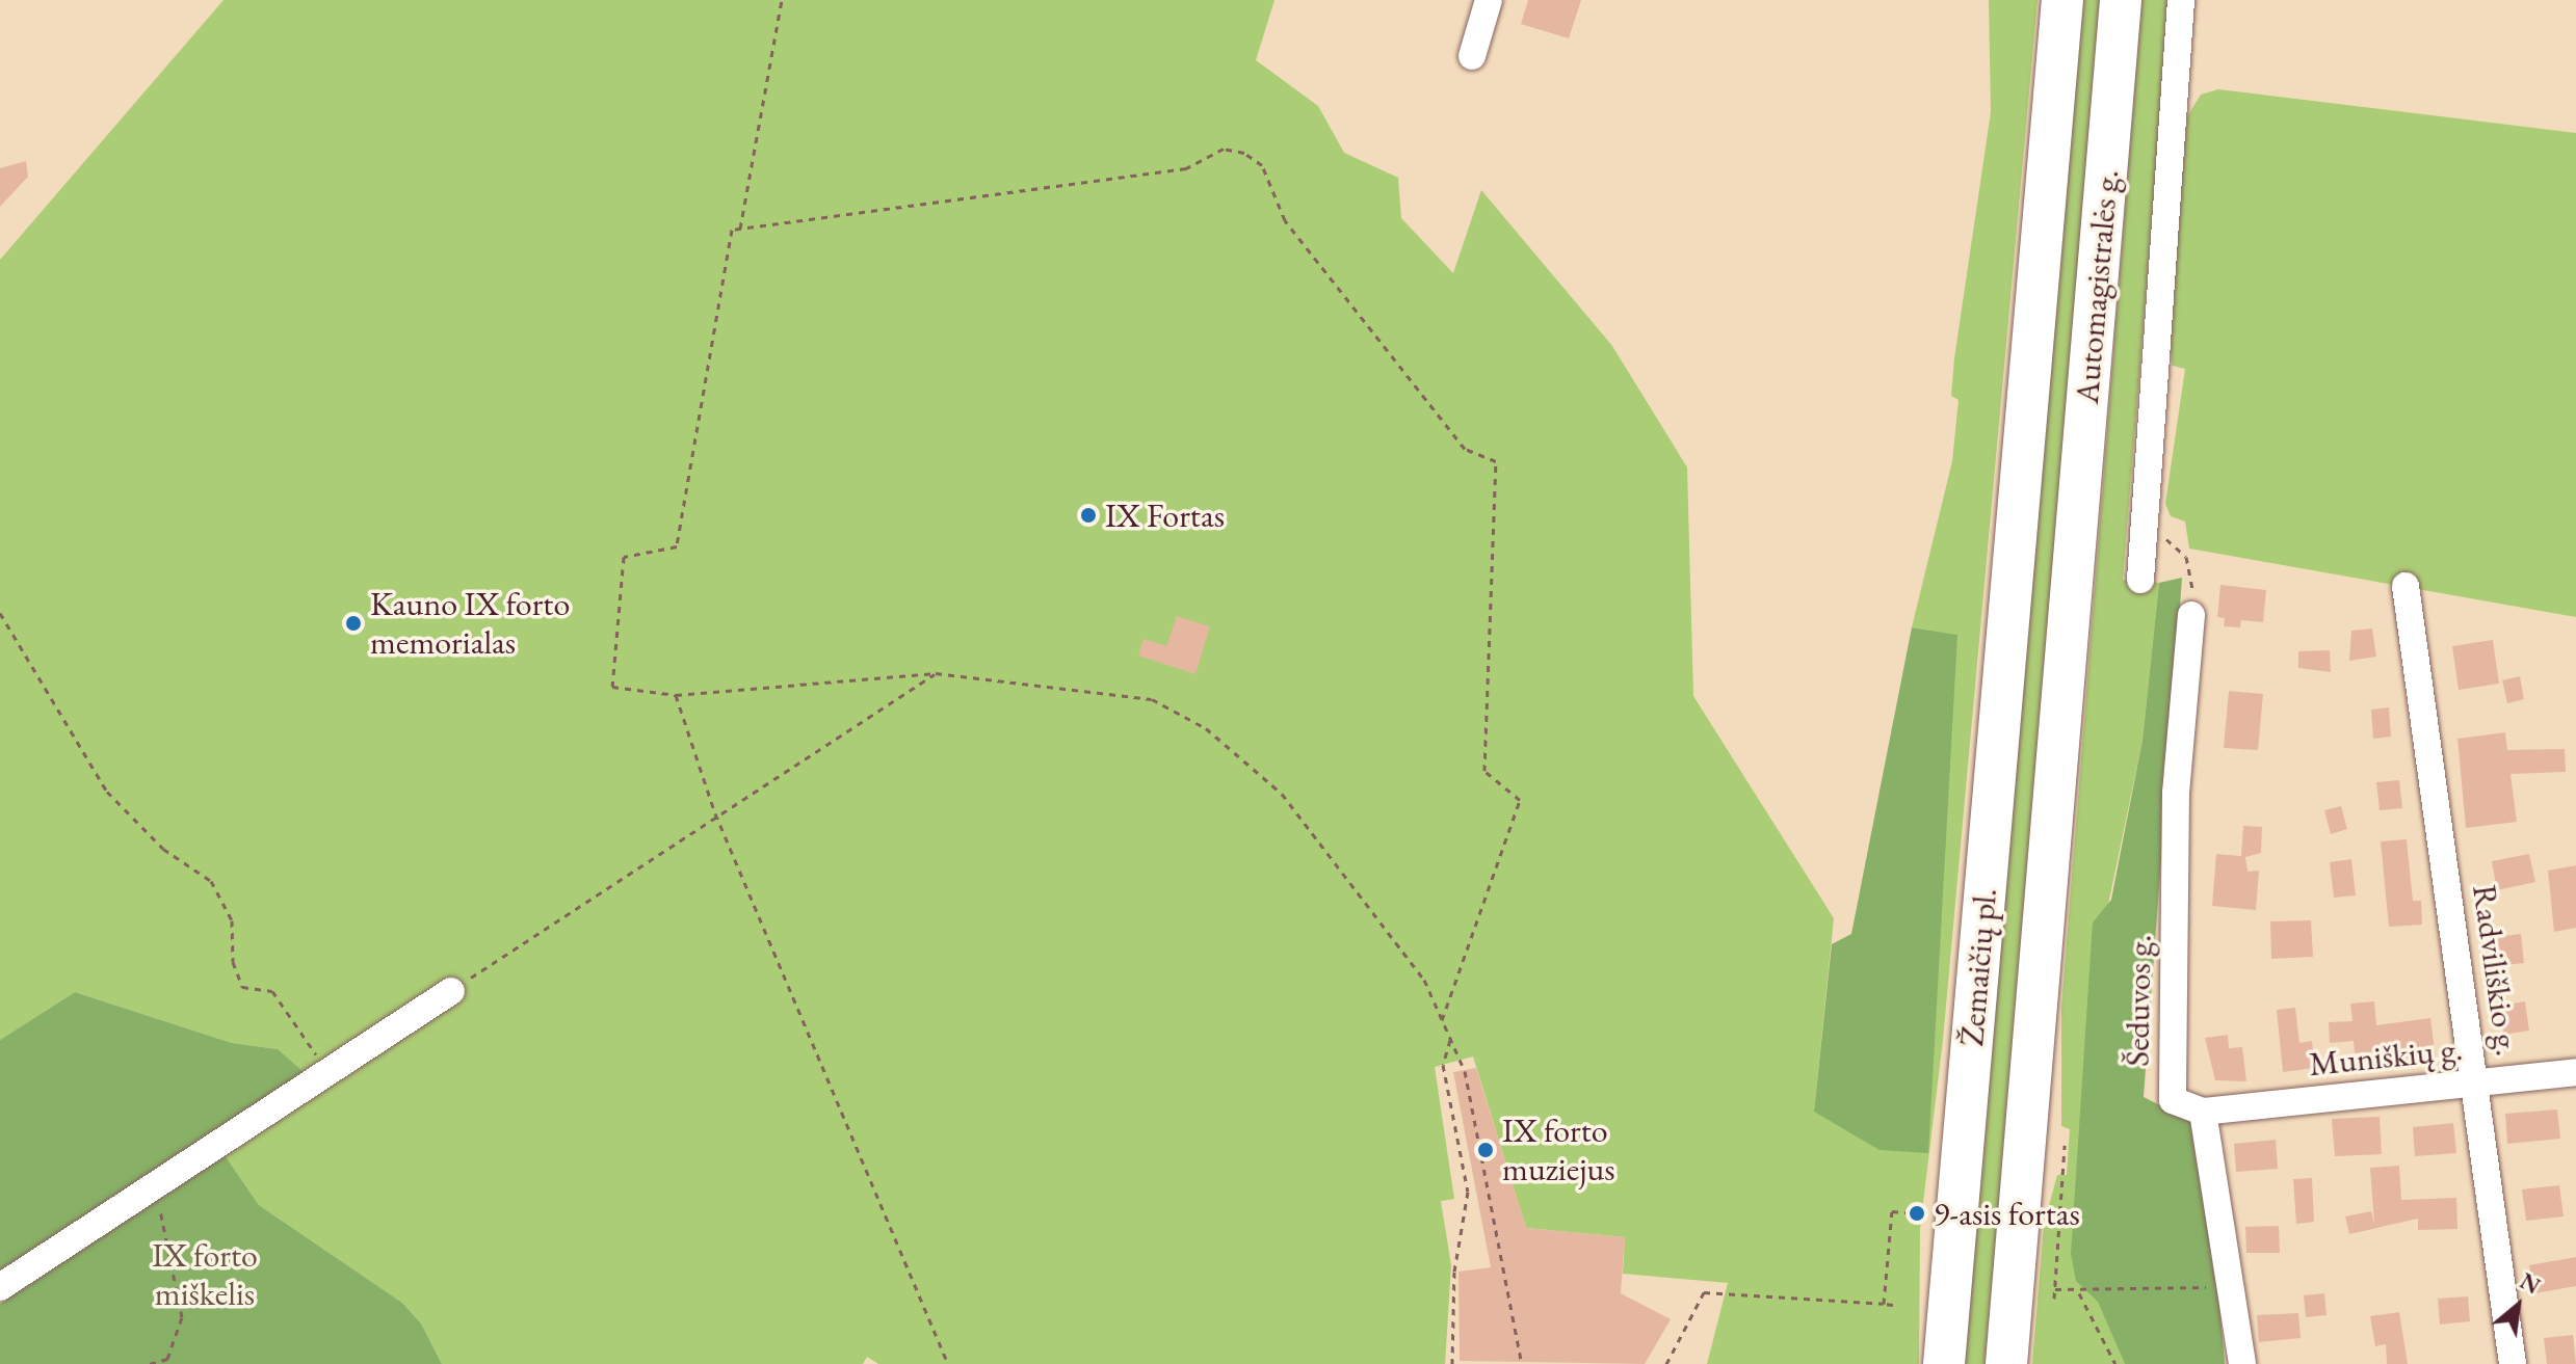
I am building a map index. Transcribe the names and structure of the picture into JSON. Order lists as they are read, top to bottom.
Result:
{
  "streets": {
    "highway": ["Automagistralės g.", "Žemaičių pl."],
    "street": ["Radviliškio g.", "Šeduvos g.", "Muniškių g."]
  },
  "crossings": [
    ["Automagistralės g.", "Žemaičių pl."],
    ["Radviliškio g.", "Muniškių g."],
    ["Šeduvos g.", "Muniškių g."]
  ],
  "parks": ["IX forto miškelis"],
  "places": [
    "IX Fortas",
    "Kauno IX forto memorialas",
    "IX forto muziejus",
    "9-asis fortas"
  ],
  "north": "top right"
}
